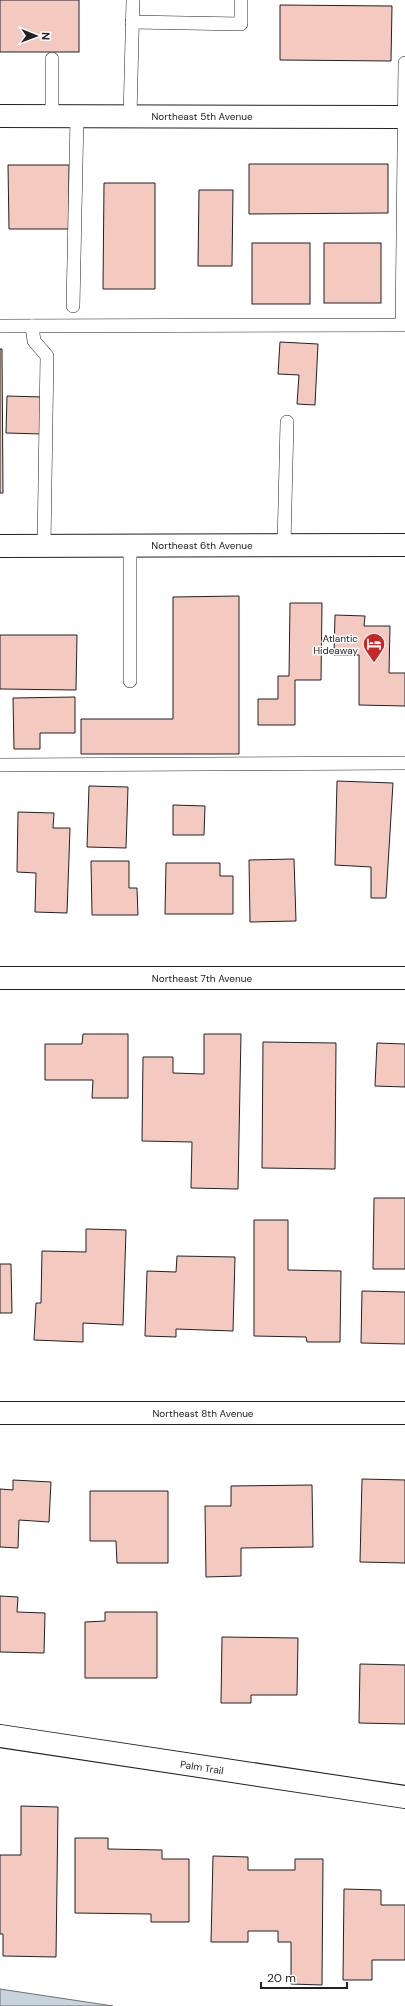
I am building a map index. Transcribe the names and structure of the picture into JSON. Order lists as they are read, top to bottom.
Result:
{
  "streets": {
    "street": [
      "Northeast 5th Avenue",
      "Northeast 6th Avenue",
      "Northeast 7th Avenue",
      "Northeast 8th Avenue",
      "Palm Trail"
    ]
  },
  "places": {
    "hotel": ["Atlantic Hideaway"]
  },
  "scale_bar": "20 m",
  "north": "right"
}
